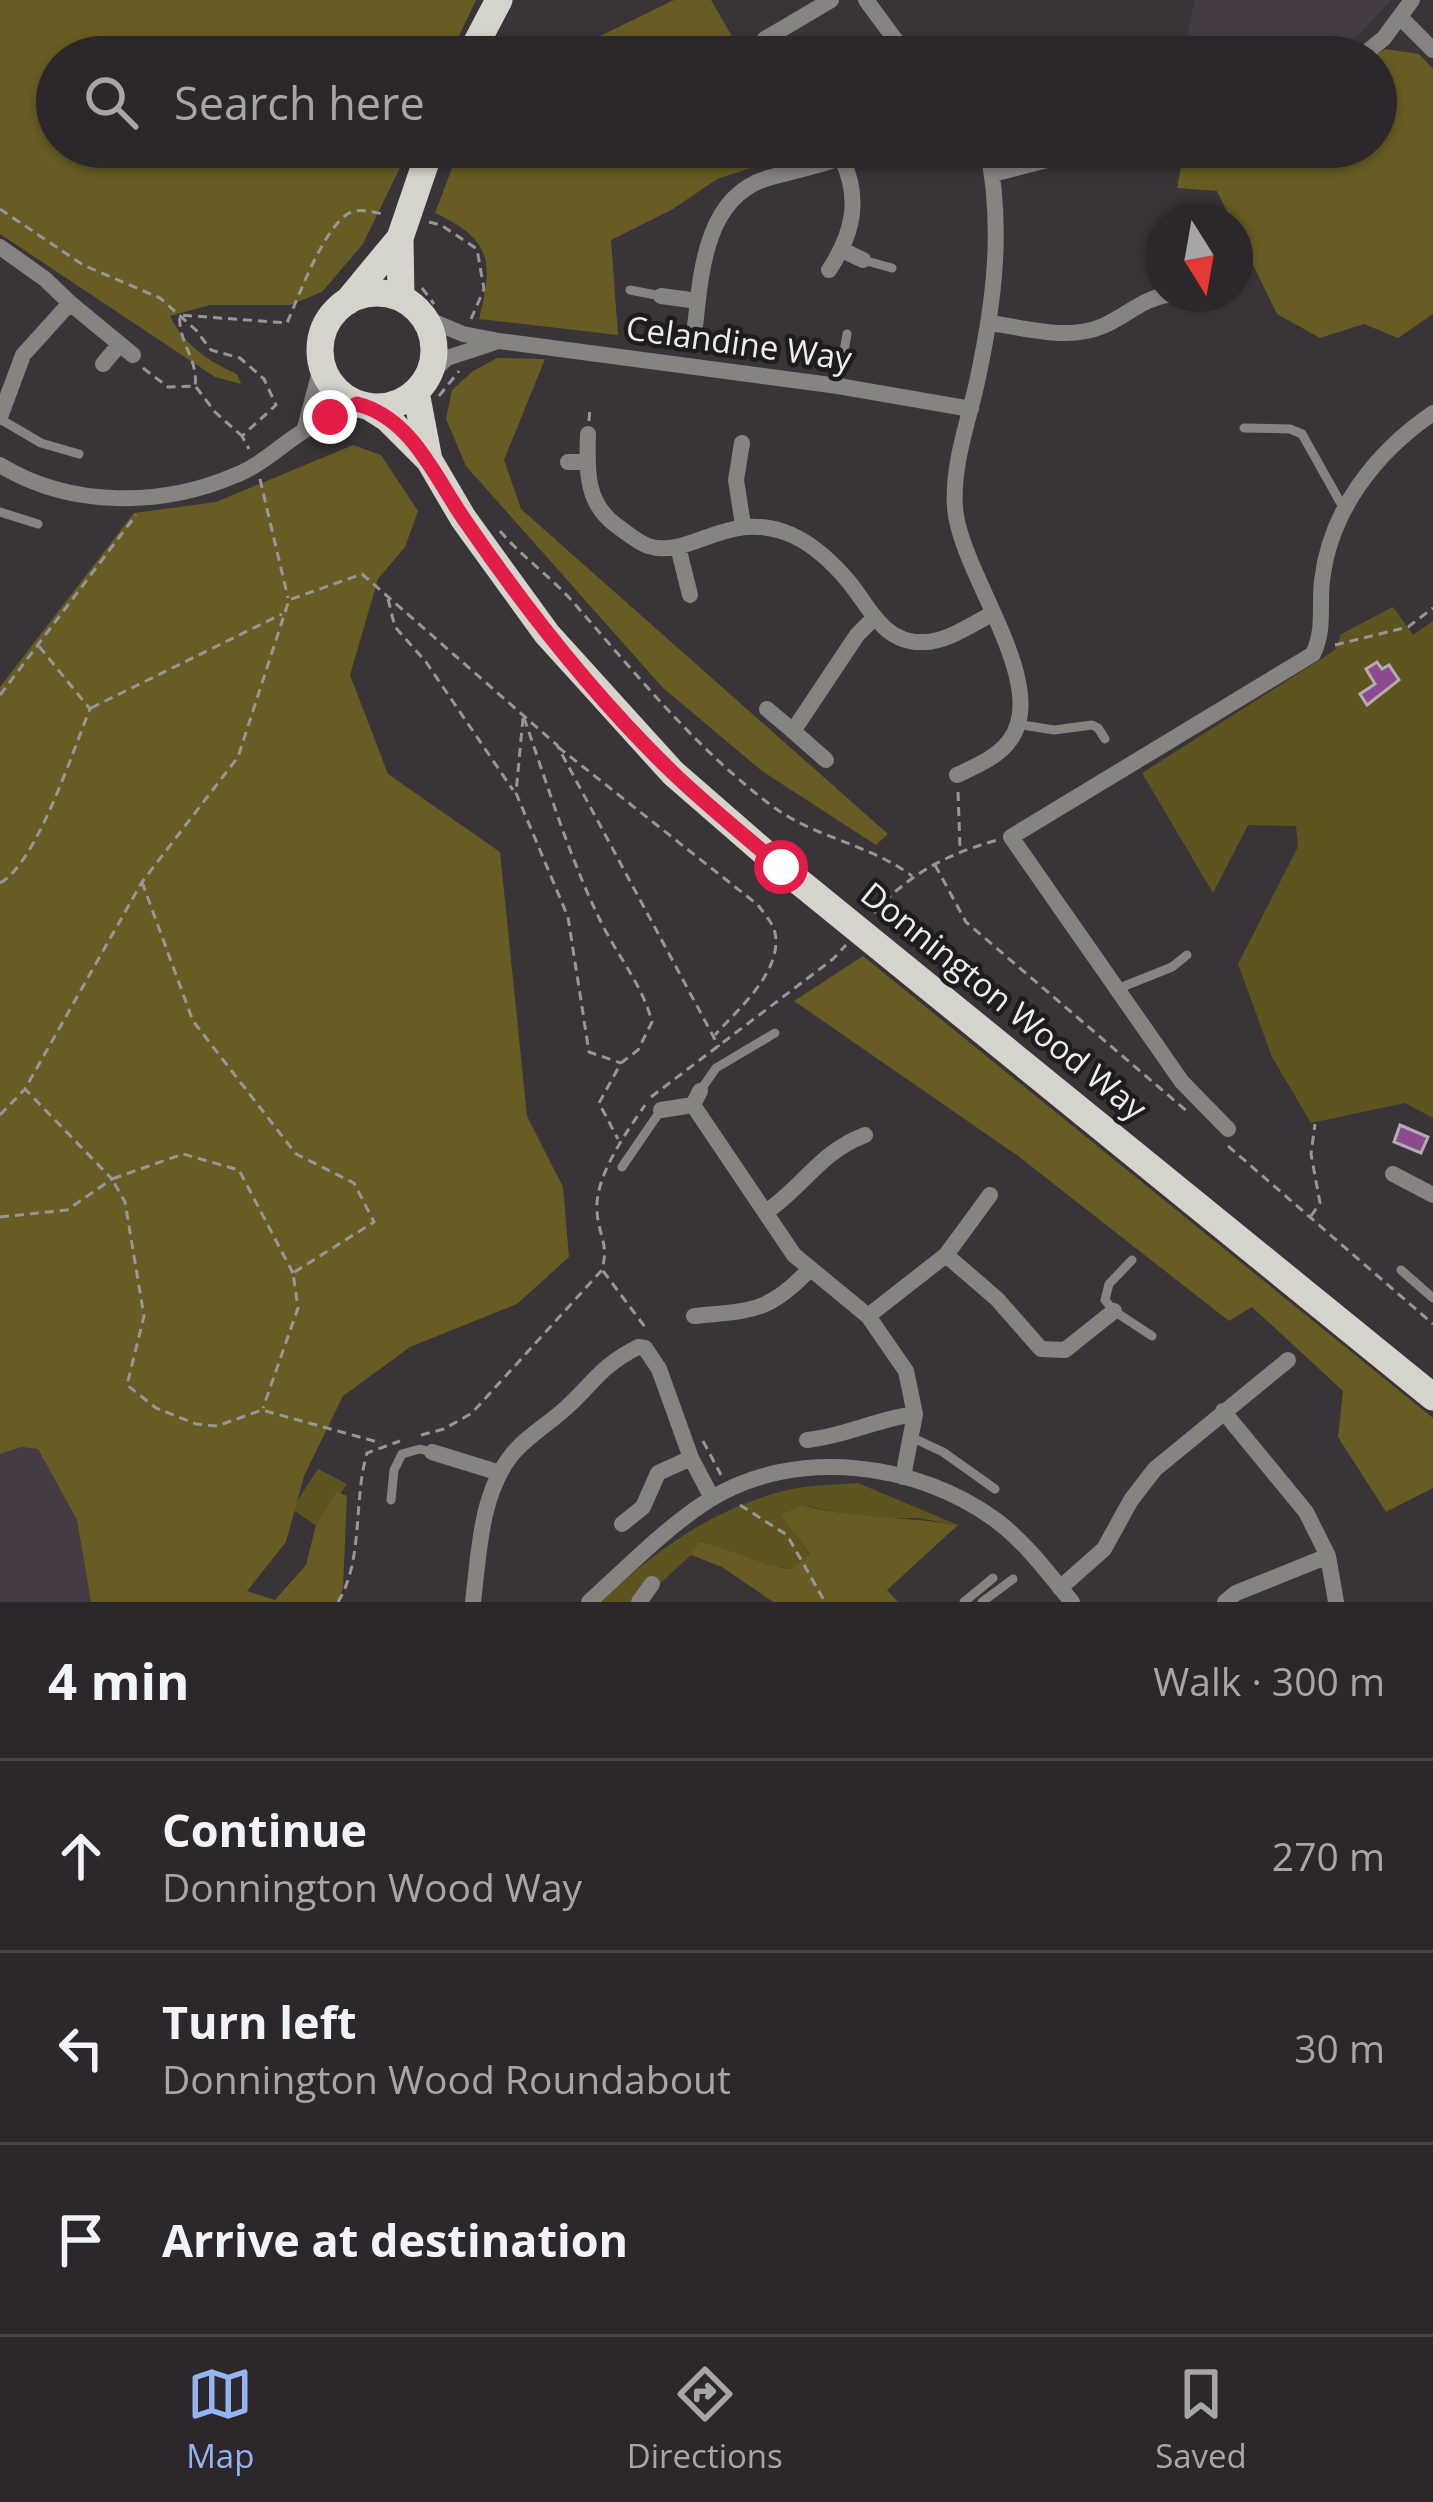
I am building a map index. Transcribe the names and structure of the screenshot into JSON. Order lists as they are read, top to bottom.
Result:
{
  "streets": {
    "main road": ["Donnington Wood Way"],
    "street": ["Celandine Way"]
  },
  "crossings": [
    ["Celandine Way", "Donnington Wood Way"]
  ],
  "north": "bottom",
  "page": {
    "search": "Search here",
    "heading": ["4 min", "Walk · 300 m"],
    "list": [
      ["Continue", "Donnington Wood Way", "270 m"],
      ["Turn left", "Donnington Wood Roundabout", "30 m"],
      "Arrive at destination"
    ],
    "nav": ["Map", "Directions", "Saved"]
  }
}
